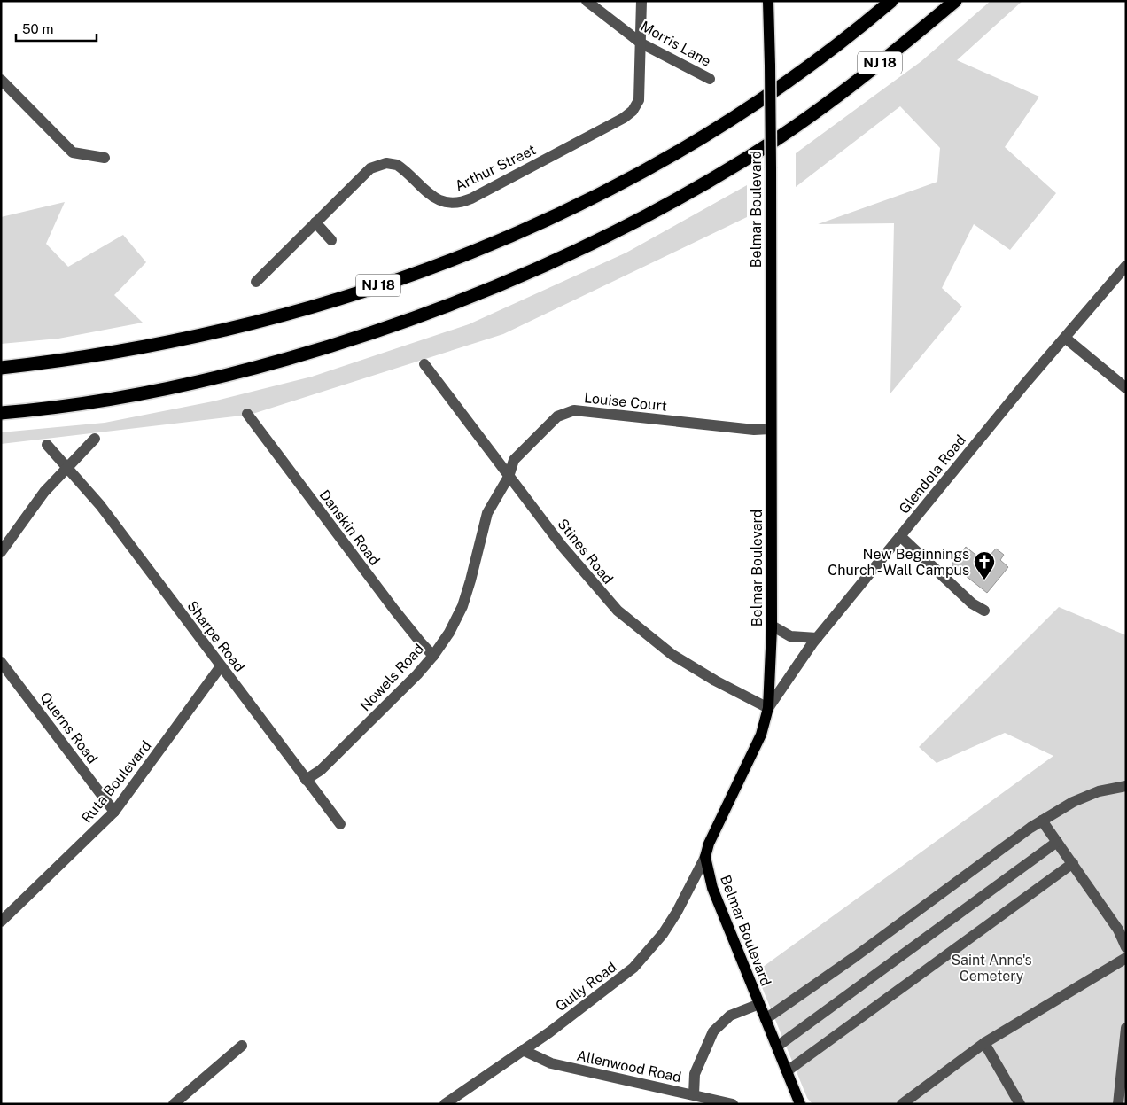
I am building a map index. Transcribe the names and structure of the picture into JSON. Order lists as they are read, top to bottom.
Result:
{
  "streets": {
    "highway": ["NJ 18"],
    "main road": ["Belmar Boulevard"],
    "street": [
      "Morris Lane",
      "Arthur Street",
      "Louise Court",
      "Glendola Road",
      "Danskin Road",
      "Stines Road",
      "Sharpe Road",
      "Nowels Road",
      "Querns Road",
      "Ruta Boulevard",
      "Gully Road",
      "Allenwood Road"
    ]
  },
  "crossings": [
    ["Morris Lane", "Arthur Street"],
    ["Belmar Boulevard", "Louise Court"],
    ["Belmar Boulevard", "Glendola Road"],
    ["Belmar Boulevard", "Stines Road"],
    ["Belmar Boulevard", "Gully Road"],
    ["Louise Court", "Stines Road"],
    ["Louise Court", "Nowels Road"],
    ["Glendola Road", "Stines Road"],
    ["Danskin Road", "Nowels Road"],
    ["Stines Road", "Nowels Road"],
    ["Sharpe Road", "Nowels Road"],
    ["Sharpe Road", "Ruta Boulevard"],
    ["Querns Road", "Ruta Boulevard"],
    ["Gully Road", "Allenwood Road"]
  ],
  "parks": ["Saint Anne's Cemetery"],
  "places": {
    "church": ["New Beginnings Church - Wall Campus"]
  },
  "scale_bar": "50 m"
}
